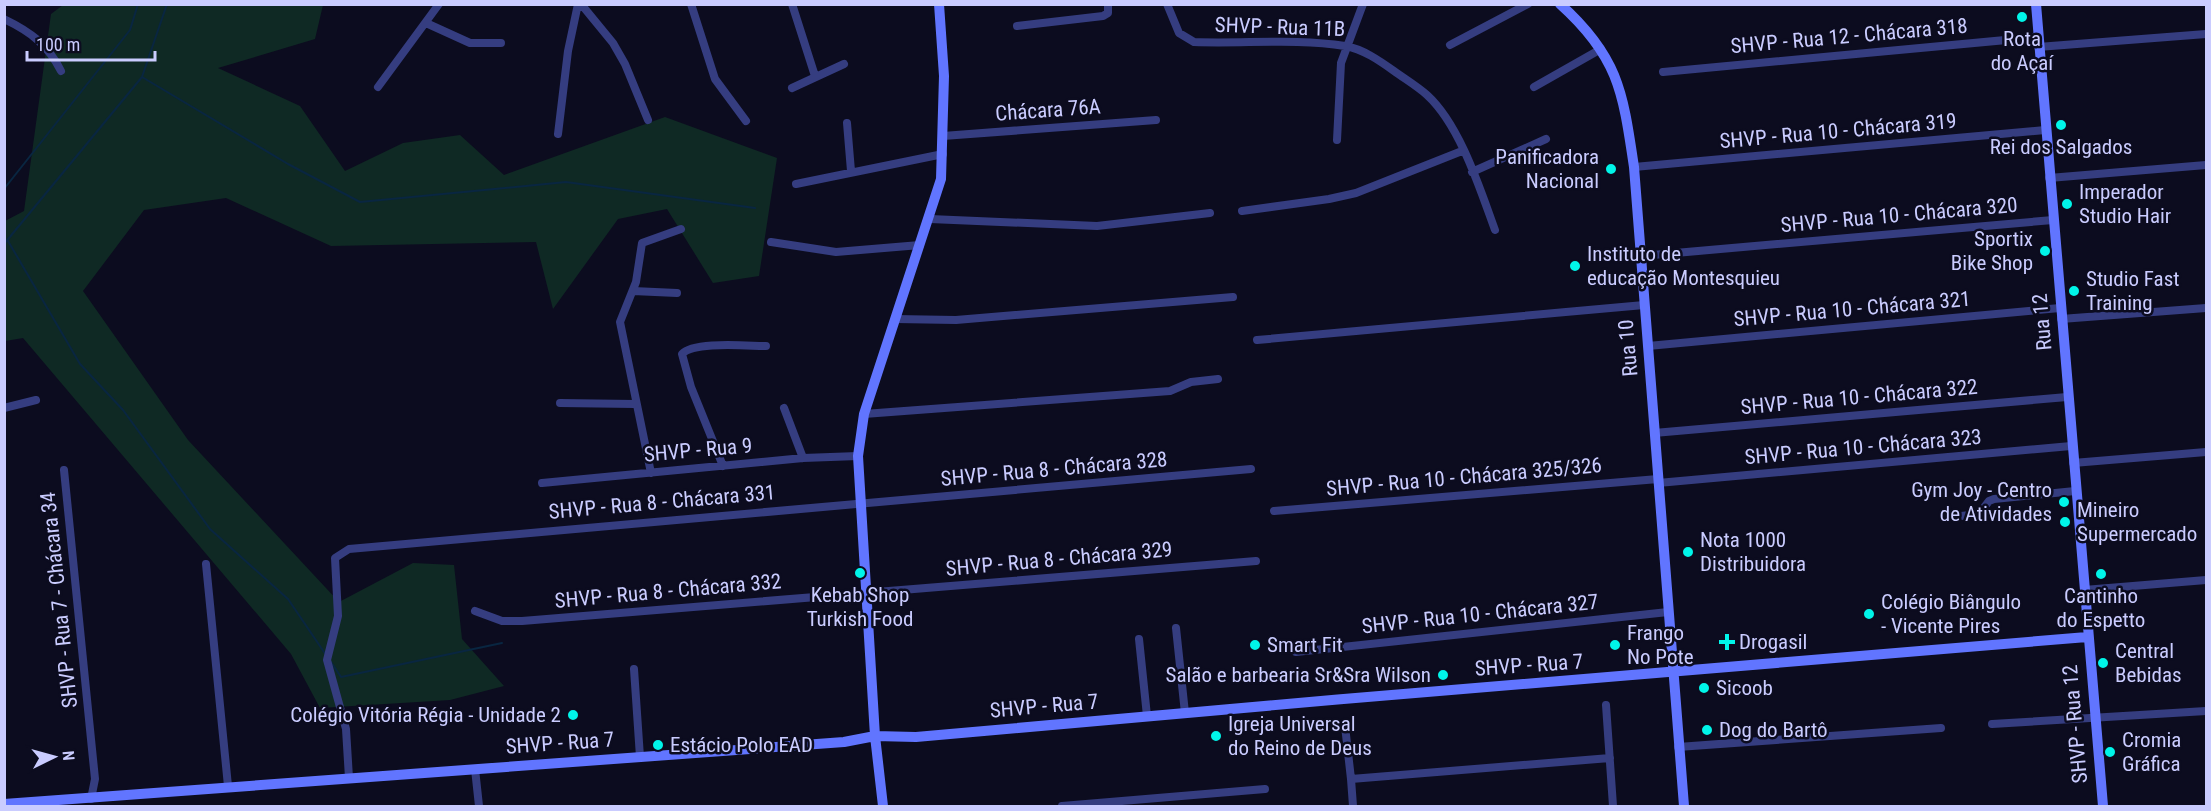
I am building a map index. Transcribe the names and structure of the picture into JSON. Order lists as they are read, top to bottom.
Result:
{
  "streets": {
    "street": [
      "SHVP - Rua 11B",
      "SHVP - Rua 12 - Chácara 318",
      "Chácara 76A",
      "SHVP - Rua 10 - Chácara 319",
      "SHVP - Rua 10 - Chácara 320",
      "SHVP - Rua 10 - Chácara 321",
      "Rua 12",
      "Rua 10",
      "SHVP - Rua 10 - Chácara 322",
      "SHVP - Rua 10 - Chácara 323",
      "SHVP - Rua 9",
      "SHVP - Rua 8 - Chácara 328",
      "SHVP - Rua 10 - Chácara 325/326",
      "SHVP - Rua 8 - Chácara 331",
      "SHVP - Rua 8 - Chácara 329",
      "SHVP - Rua 8 - Chácara 332",
      "SHVP - Rua 7 - Chácara 34",
      "SHVP - Rua 10 - Chácara 327",
      "SHVP - Rua 7",
      "SHVP - Rua 12"
    ]
  },
  "crossings": [
    ["SHVP - Rua 12 - Chácara 318", "Rua 12"],
    ["SHVP - Rua 10 - Chácara 319", "Rua 12"],
    ["SHVP - Rua 10 - Chácara 319", "Rua 10"],
    ["SHVP - Rua 10 - Chácara 320", "Rua 12"],
    ["SHVP - Rua 10 - Chácara 320", "Rua 10"],
    ["SHVP - Rua 10 - Chácara 321", "Rua 12"],
    ["SHVP - Rua 10 - Chácara 321", "Rua 10"],
    ["Rua 12", "SHVP - Rua 10 - Chácara 322"],
    ["Rua 12", "SHVP - Rua 10 - Chácara 323"],
    ["Rua 12", "SHVP - Rua 7"],
    ["Rua 12", "SHVP - Rua 12"],
    ["Rua 10", "SHVP - Rua 10 - Chácara 322"],
    ["Rua 10", "SHVP - Rua 10 - Chácara 323"],
    ["Rua 10", "SHVP - Rua 10 - Chácara 325/326"],
    ["Rua 10", "SHVP - Rua 10 - Chácara 327"],
    ["Rua 10", "SHVP - Rua 7"],
    ["SHVP - Rua 10 - Chácara 323", "SHVP - Rua 10 - Chácara 325/326"],
    ["SHVP - Rua 8 - Chácara 328", "SHVP - Rua 8 - Chácara 331"],
    ["SHVP - Rua 8 - Chácara 331", "SHVP - Rua 7"],
    ["SHVP - Rua 8 - Chácara 329", "SHVP - Rua 8 - Chácara 332"],
    ["SHVP - Rua 7 - Chácara 34", "SHVP - Rua 7"],
    ["SHVP - Rua 7", "SHVP - Rua 12"]
  ],
  "places": {
    "other": [
      "Rota do Açaí",
      "Rei dos Salgados",
      "Panificadora Nacional",
      "Imperador Studio Hair",
      "Sportix Bike Shop",
      "Instituto de educação Montesquieu",
      "Studio Fast Training",
      "Gym Joy - Centro de Atividades",
      "Mineiro Supermercado",
      "Nota 1000 Distribuidora",
      "Kebab Shop Turkish Food",
      "Cantinho do Espetto",
      "Colégio Biângulo - Vicente Pires",
      "Smart Fit",
      "Frango No Pote",
      "Central Bebidas",
      "Salão e barbearia Sr&Sra Wilson",
      "Sicoob",
      "Colégio Vitória Régia - Unidade 2",
      "Dog do Bartô",
      "Igreja Universal do Reino de Deus",
      "Estácio Polo EAD",
      "Cromia Gráfica"
    ],
    "health": ["Drogasil"]
  },
  "scale_bar": "100 m",
  "north": "right"
}
